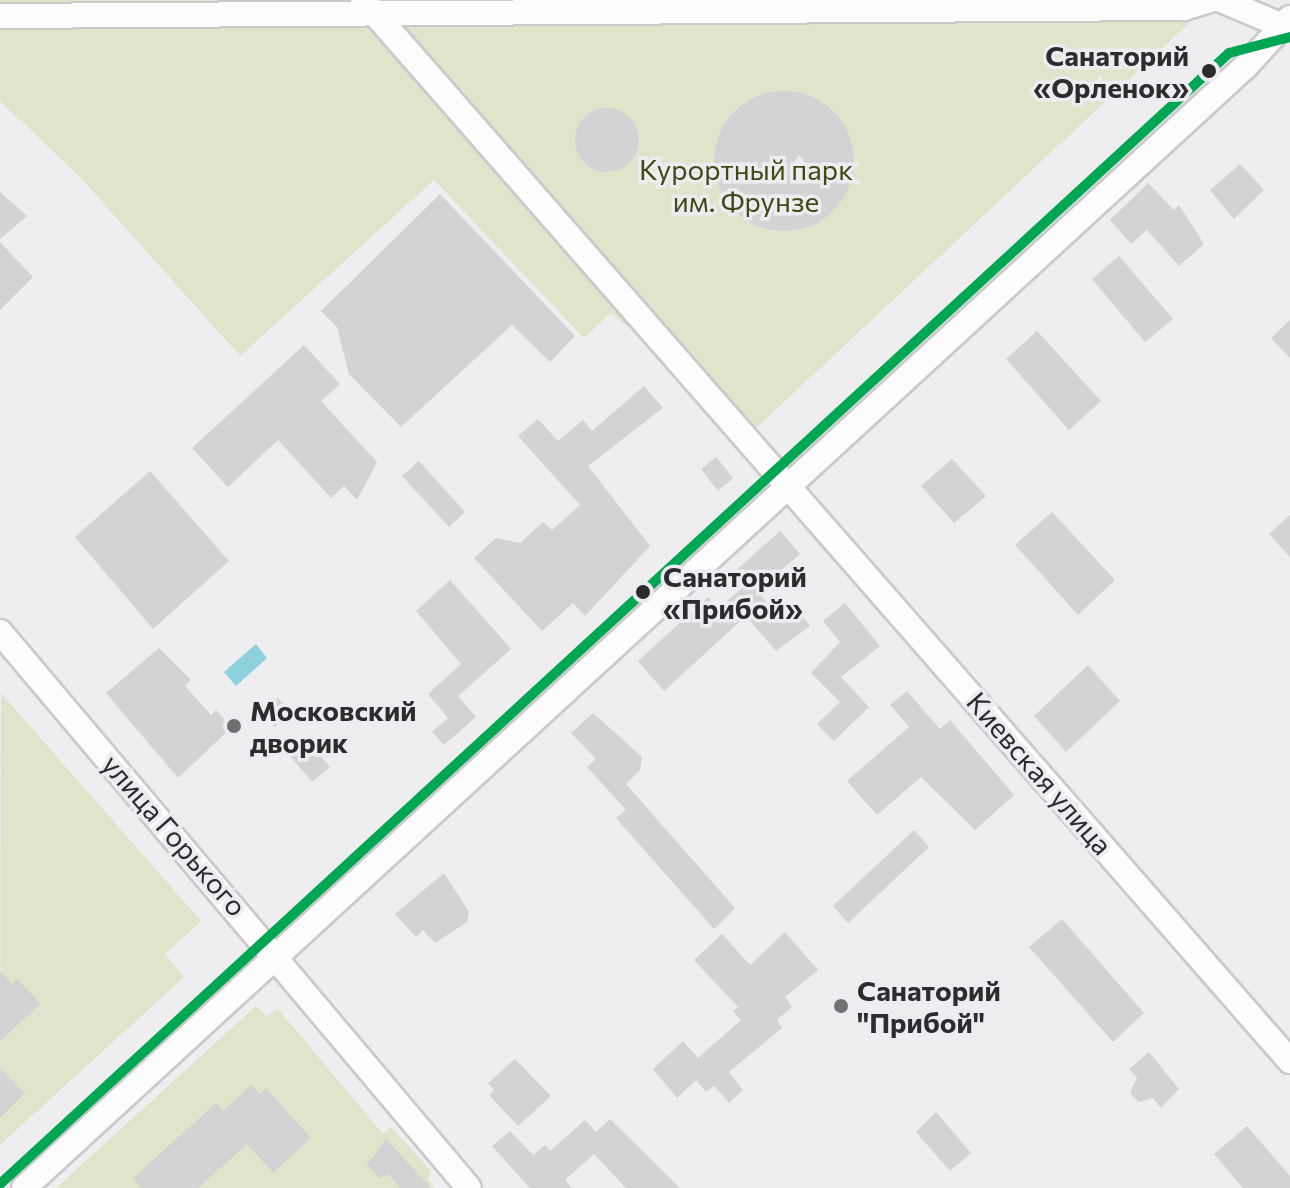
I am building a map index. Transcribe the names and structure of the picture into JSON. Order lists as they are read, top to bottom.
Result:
{
  "streets": {
    "street": ["Киевская улица", "улица Горького"]
  },
  "parks": ["Курортный парк им. Фрунзе"],
  "places": [
    "Санаторий «Орленок»",
    "Санаторий «Прибой»",
    "Московский дворик",
    "Санаторий \"Прибой\""
  ]
}
